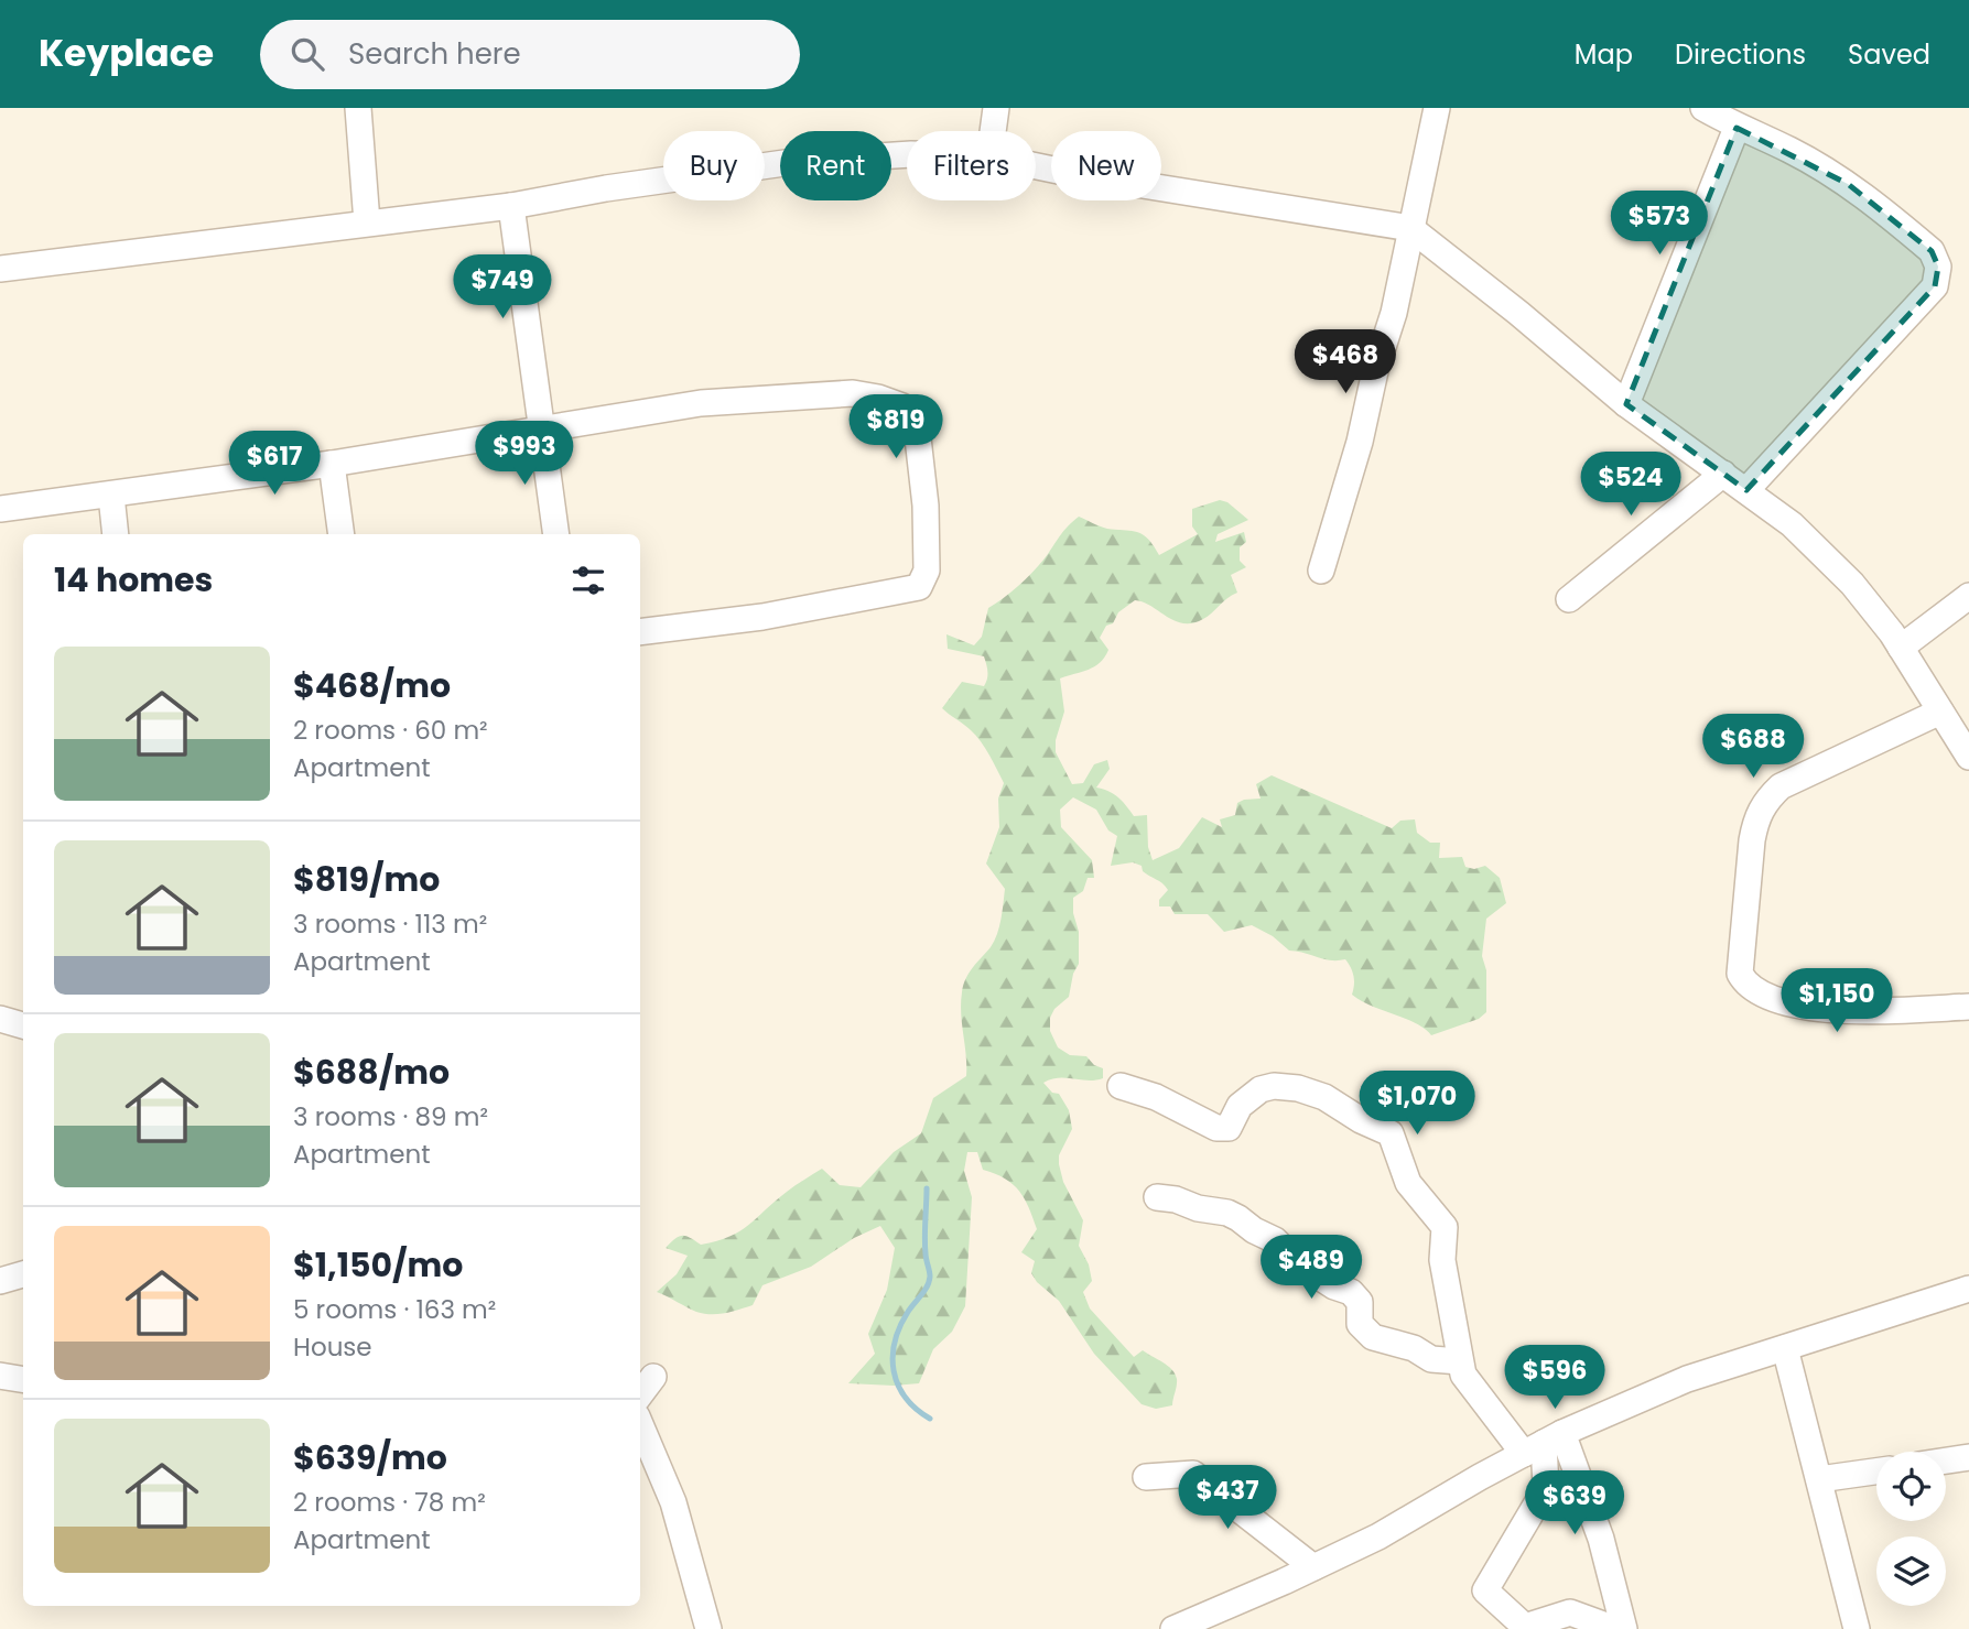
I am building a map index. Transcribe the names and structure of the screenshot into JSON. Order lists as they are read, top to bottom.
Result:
{
  "page": {
    "header": "Keyplace",
    "search": "Search here",
    "nav": ["Map", "Directions", "Saved"],
    "chip": [
      "Buy",
      "Rent",
      "Filters",
      "New"
    ],
    "price": [
      "$573",
      "$749",
      "$468",
      "$819",
      "$993",
      "$617",
      "$524",
      "$688",
      "$1,150",
      "$1,070",
      "$489",
      "$596",
      "$437",
      "$639"
    ],
    "heading": "14 homes",
    "list": [
      {
        "name": "$468/mo",
        "note": "2 rooms · 60 m² · Apartment"
      },
      {
        "name": "$819/mo",
        "note": "3 rooms · 113 m² · Apartment"
      },
      {
        "name": "$688/mo",
        "note": "3 rooms · 89 m² · Apartment"
      },
      {
        "name": "$1,150/mo",
        "note": "5 rooms · 163 m² · House"
      },
      {
        "name": "$639/mo",
        "note": "2 rooms · 78 m² · Apartment"
      }
    ]
  }
}
